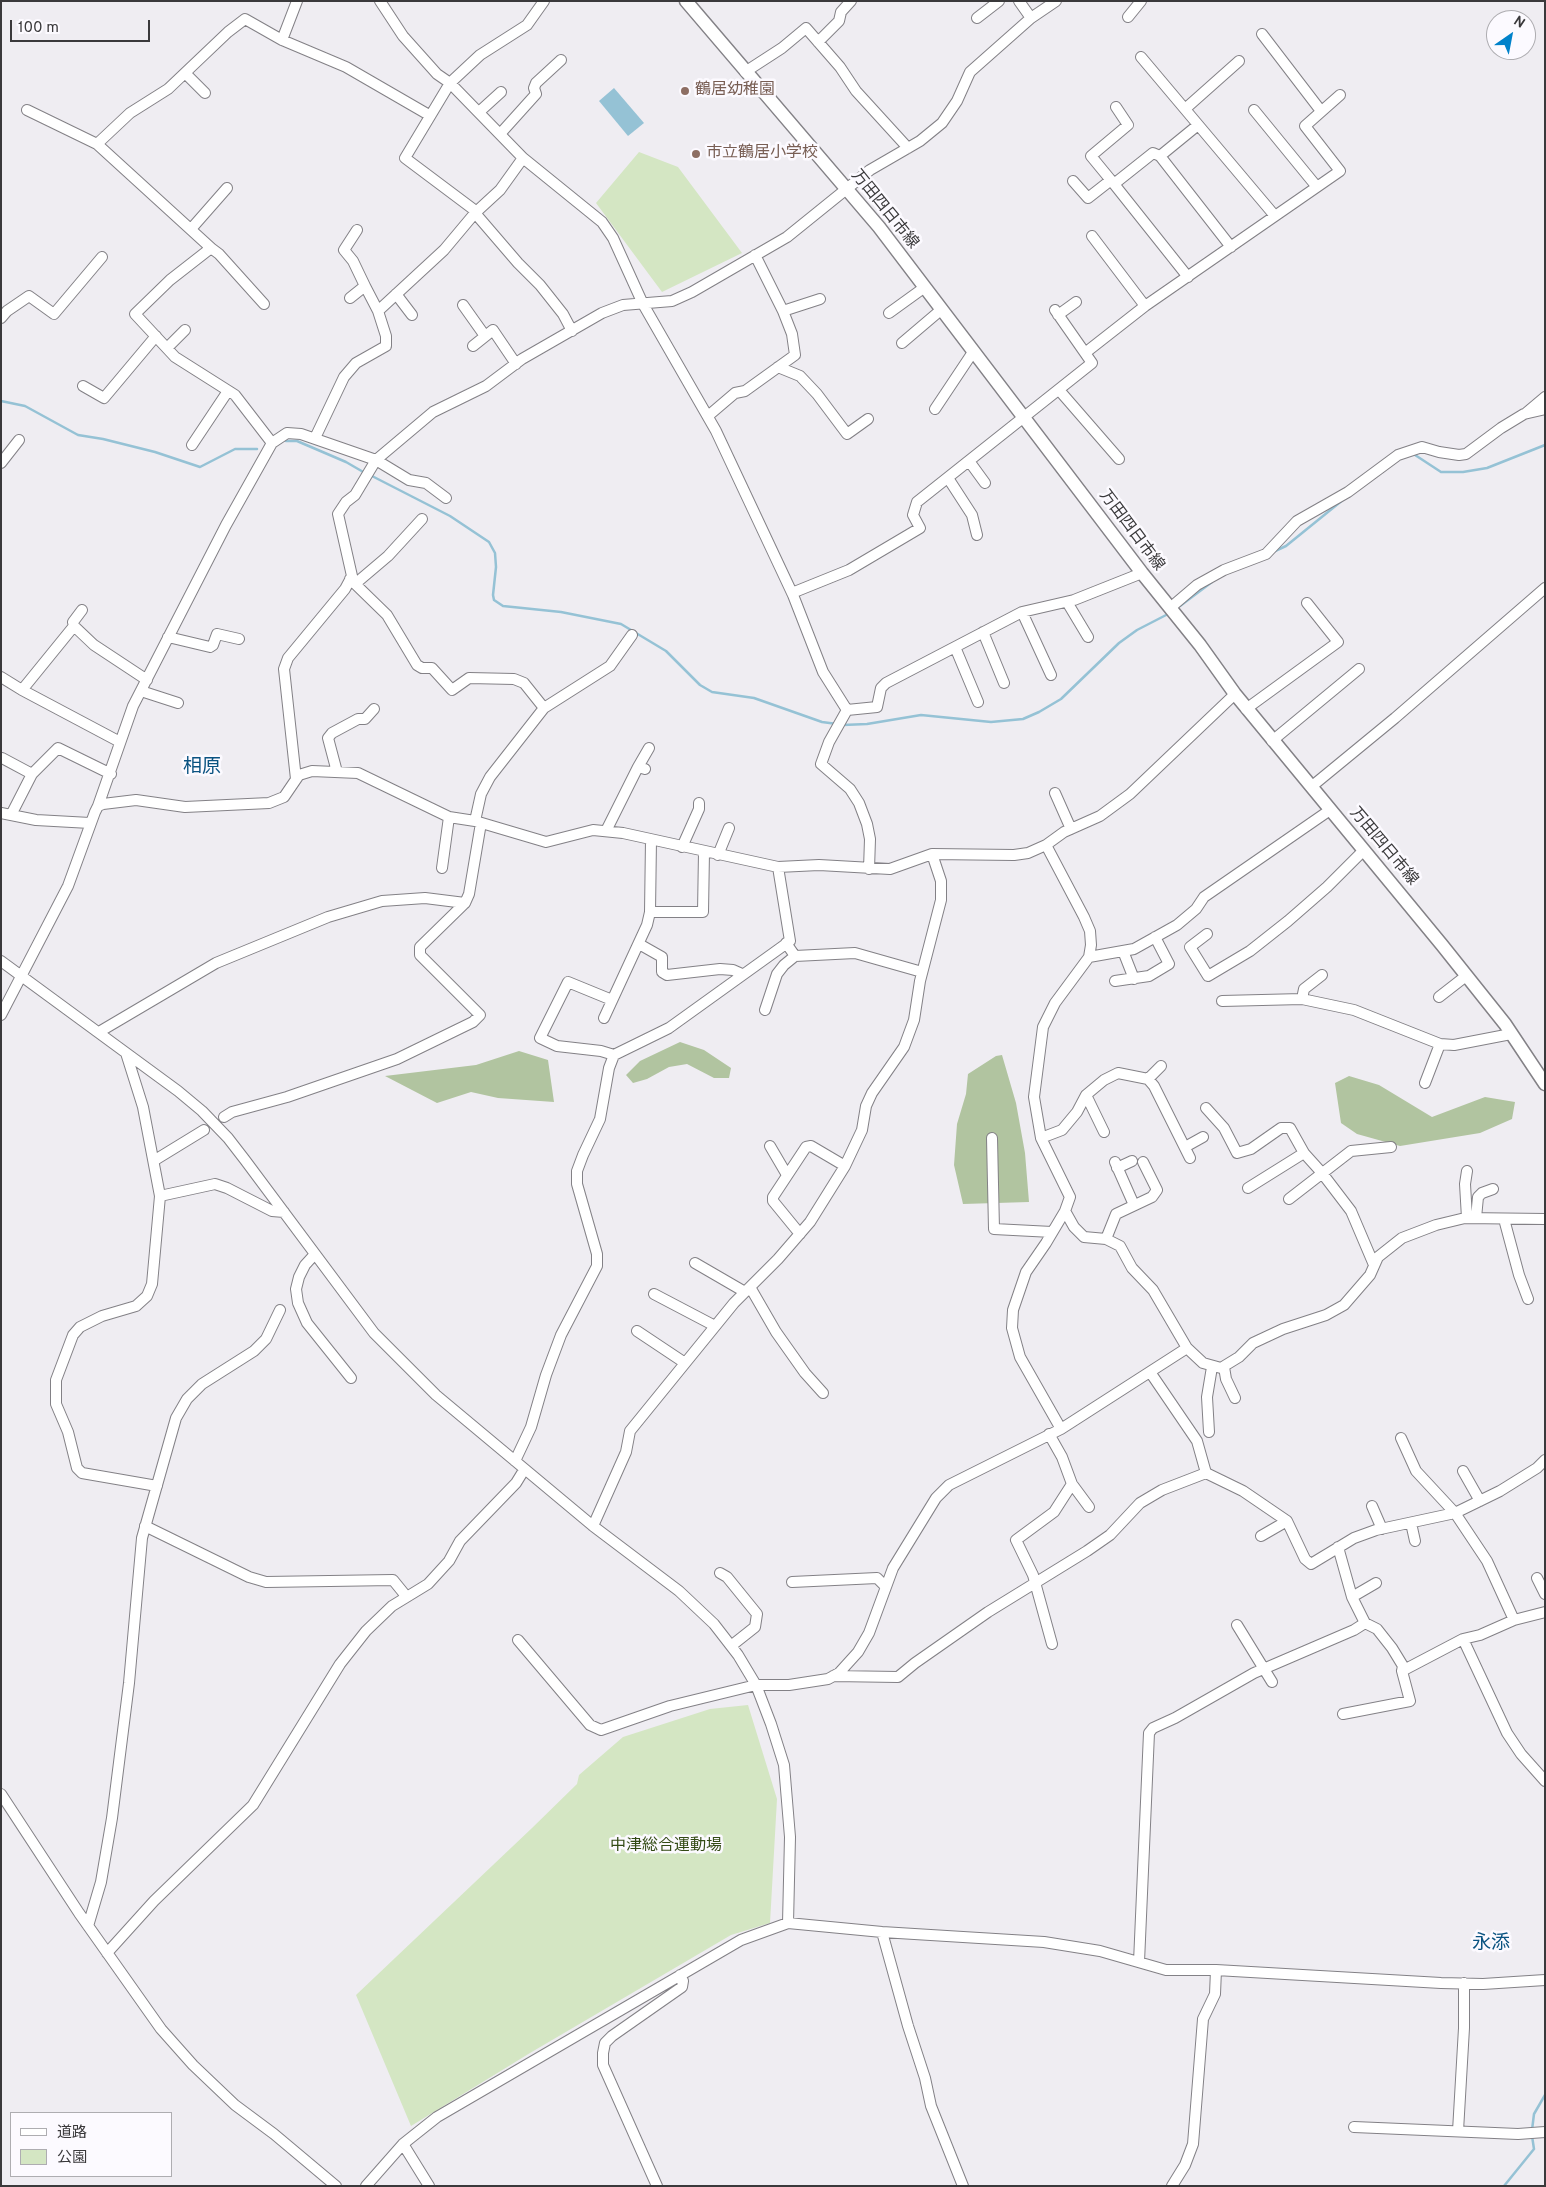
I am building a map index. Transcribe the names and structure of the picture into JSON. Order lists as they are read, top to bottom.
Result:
{
  "streets": {
    "main road": ["万田四日市線"]
  },
  "districts": ["相原", "永添"],
  "parks": ["中津総合運動場"],
  "places": ["鶴居幼稚園", "市立鶴居小学校"],
  "legend": ["道路", "公園"],
  "scale_bar": "100 m",
  "north": "top right"
}
